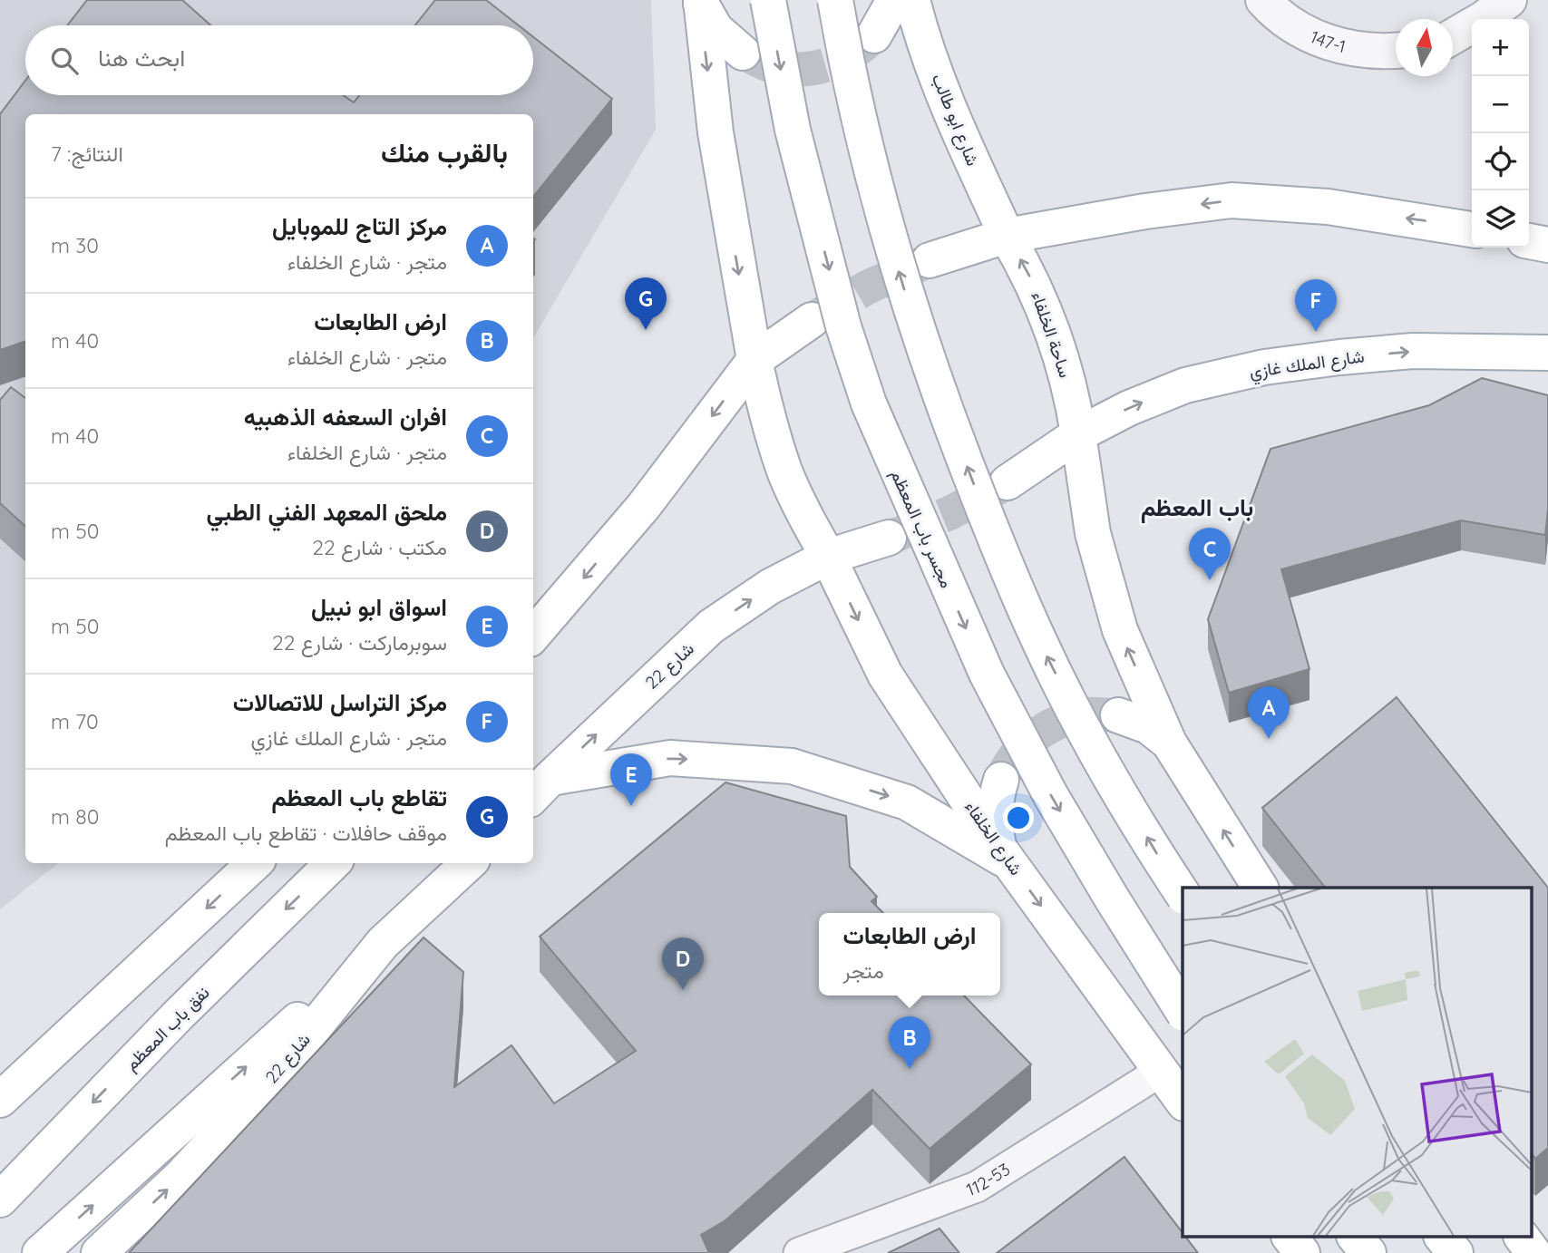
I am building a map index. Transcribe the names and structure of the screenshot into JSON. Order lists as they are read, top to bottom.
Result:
{
  "streets": {
    "main road": [
      "شارع ابو طالب",
      "ساحة الخلفاء",
      "شارع الملك غازي",
      "مجسر باب المعظم",
      "شارع 22",
      "شارع الخلفاء",
      "نفق باب المعظم"
    ],
    "street": ["147-1"],
    "lane": ["112-53"]
  },
  "crossings": [
    ["شارع ابو طالب", "ساحة الخلفاء"],
    ["ساحة الخلفاء", "شارع الملك غازي"],
    ["شارع 22", "شارع الخلفاء"],
    ["شارع الخلفاء", "112-53"]
  ],
  "districts": ["باب المعظم"],
  "north": "top",
  "page": {
    "map_buttons": ["+", "−"],
    "search": "ابحث هنا",
    "heading": ["بالقرب منك", "النتائج: 7"],
    "list": [
      {
        "mark": "A",
        "name": "مركز التاج للموبايل",
        "note": "متجر · شارع الخلفاء",
        "value": "30 m"
      },
      {
        "mark": "B",
        "name": "ارض الطابعات",
        "note": "متجر · شارع الخلفاء",
        "value": "40 m"
      },
      {
        "mark": "C",
        "name": "افران السعفه الذهبيه",
        "note": "متجر · شارع الخلفاء",
        "value": "40 m"
      },
      {
        "mark": "D",
        "name": "ملحق المعهد الفني الطبي",
        "note": "مكتب · شارع 22",
        "value": "50 m"
      },
      {
        "mark": "E",
        "name": "اسواق ابو نبيل",
        "note": "سوبرماركت · شارع 22",
        "value": "50 m"
      },
      {
        "mark": "F",
        "name": "مركز التراسل للاتصالات",
        "note": "متجر · شارع الملك غازي",
        "value": "70 m"
      },
      {
        "mark": "G",
        "name": "تقاطع باب المعظم",
        "note": "موقف حافلات · تقاطع باب المعظم",
        "value": "80 m"
      }
    ],
    "pins": [
      "G",
      "F",
      "C",
      "A",
      "E",
      "D",
      "B"
    ],
    "popup": ["ارض الطابعات", "متجر"]
  }
}
